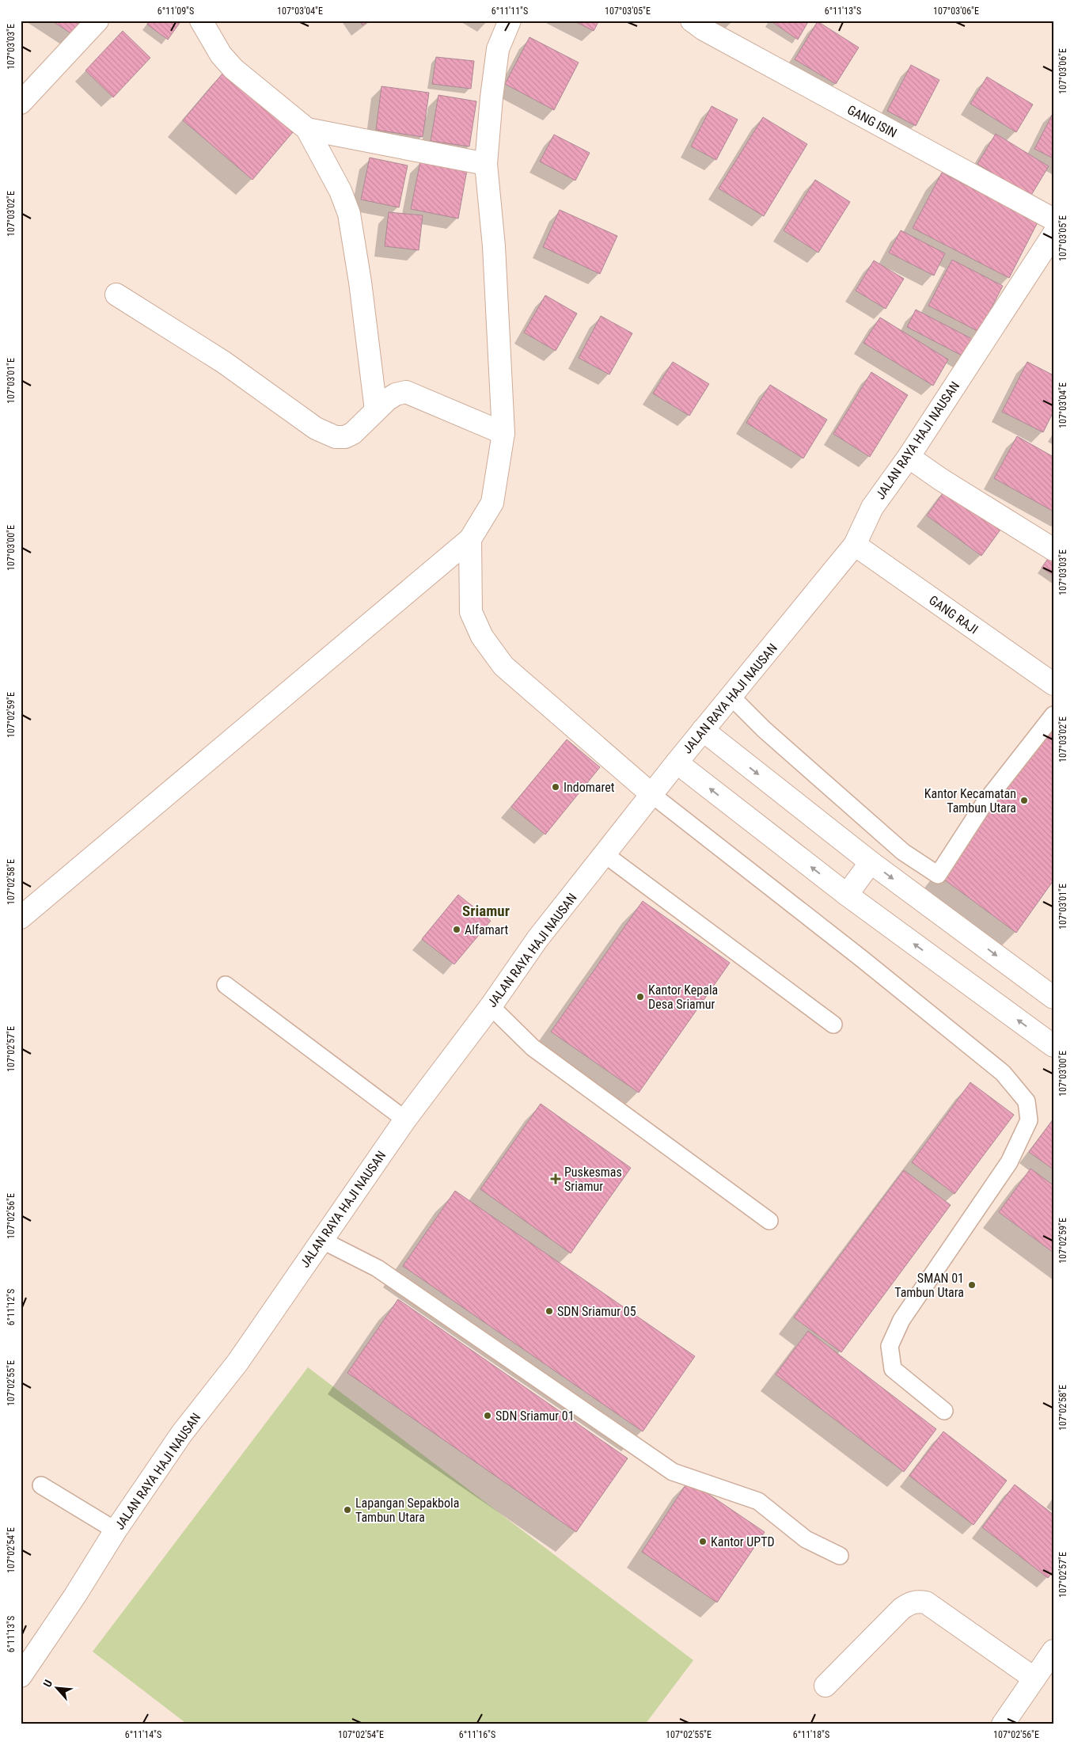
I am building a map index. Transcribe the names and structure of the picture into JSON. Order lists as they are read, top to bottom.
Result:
{
  "streets": {
    "street": ["GANG ISIN", "JALAN RAYA HAJI NAUSAN", "GANG RAJI"]
  },
  "crossings": [
    ["JALAN RAYA HAJI NAUSAN", "GANG RAJI"]
  ],
  "districts": ["Sriamur"],
  "places": {
    "other": [
      "Indomaret",
      "Kantor Kecamatan Tambun Utara",
      "Alfamart",
      "Kantor Kepala Desa Sriamur",
      "SMAN 01 Tambun Utara",
      "SDN Sriamur 05",
      "SDN Sriamur 01",
      "Lapangan Sepakbola Tambun Utara",
      "Kantor UPTD"
    ],
    "health": ["Puskesmas Sriamur"]
  },
  "north": "top left",
  "coordinates": [
    "6°11'09\"S",
    "107°03'04\"E",
    "6°11'11\"S",
    "107°03'05\"E",
    "6°11'13\"S",
    "107°03'06\"E",
    "107°03'03\"E",
    "107°03'02\"E",
    "107°03'01\"E",
    "107°03'00\"E",
    "107°02'59\"E",
    "107°02'58\"E",
    "107°02'57\"E",
    "107°02'56\"E",
    "6°11'12\"S",
    "107°02'55\"E",
    "107°02'54\"E",
    "6°11'14\"S",
    "6°11'16\"S",
    "6°11'18\"S"
  ]
}
